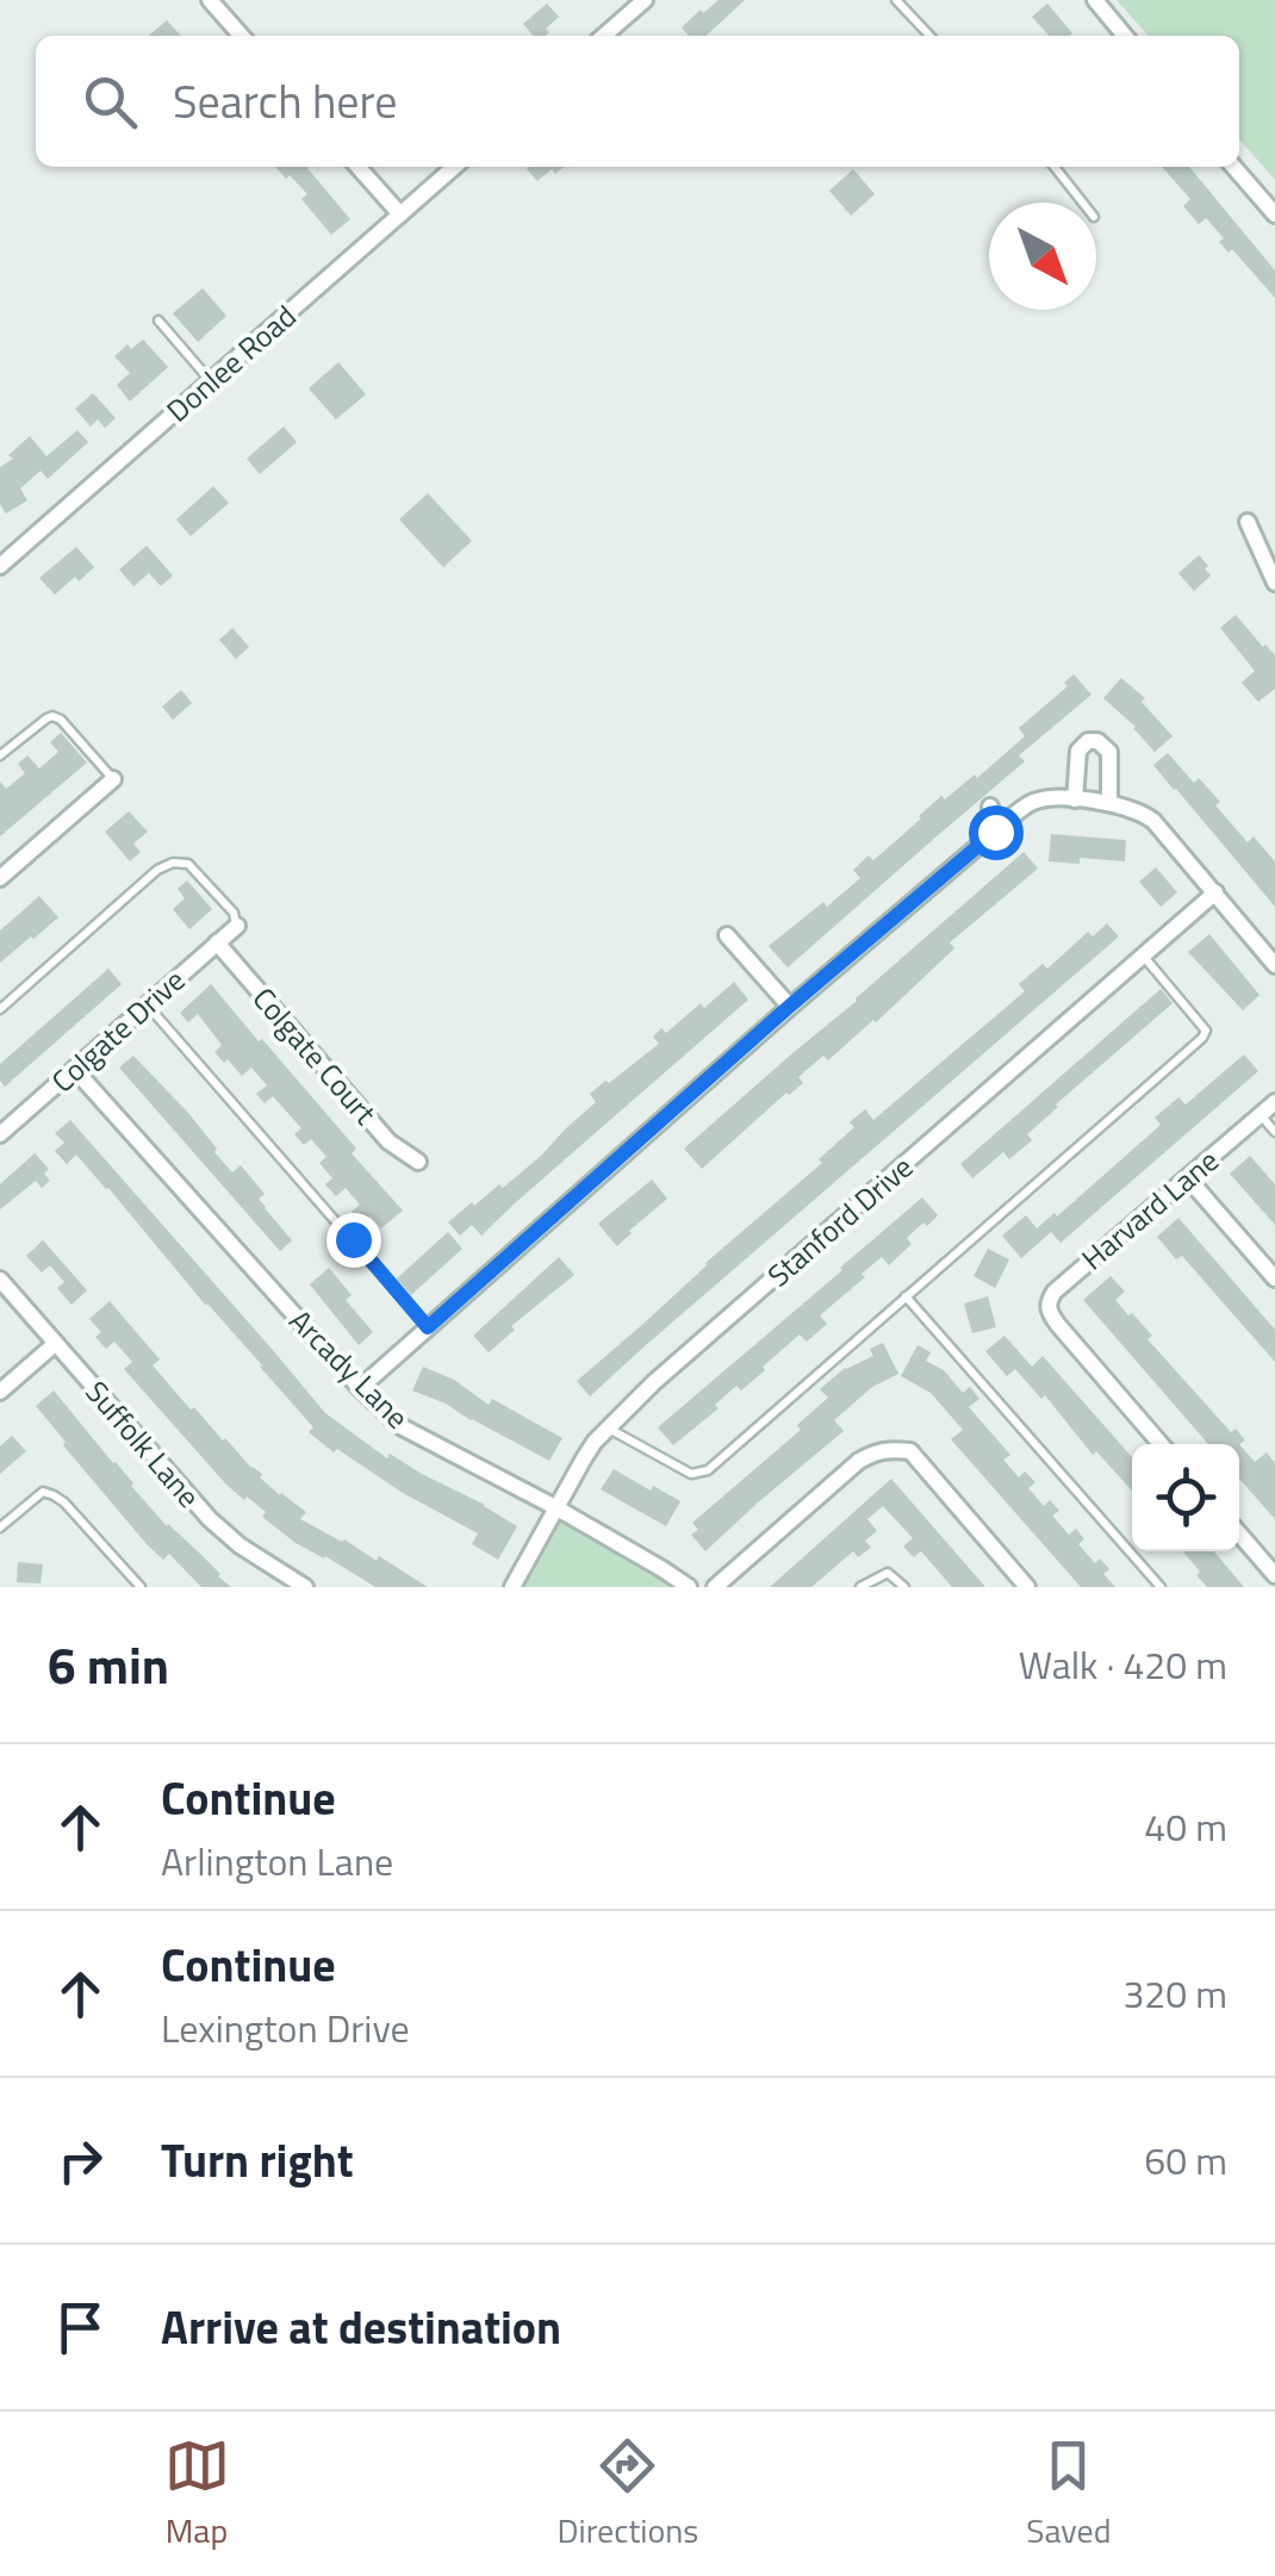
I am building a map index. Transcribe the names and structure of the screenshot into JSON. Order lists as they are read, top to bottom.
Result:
{
  "streets": {
    "street": [
      "Donlee Road",
      "Colgate Drive",
      "Colgate Court",
      "Harvard Lane",
      "Stanford Drive",
      "Arcady Lane",
      "Suffolk Lane"
    ]
  },
  "crossings": [
    ["Colgate Drive", "Colgate Court"],
    ["Colgate Drive", "Arcady Lane"],
    ["Stanford Drive", "Arcady Lane"]
  ],
  "north": "bottom right",
  "page": {
    "search": "Search here",
    "heading": ["6 min", "Walk · 420 m"],
    "list": [
      ["Continue", "Arlington Lane", "40 m"],
      ["Continue", "Lexington Drive", "320 m"],
      ["Turn right", "60 m"],
      "Arrive at destination"
    ],
    "nav": ["Map", "Directions", "Saved"]
  }
}
